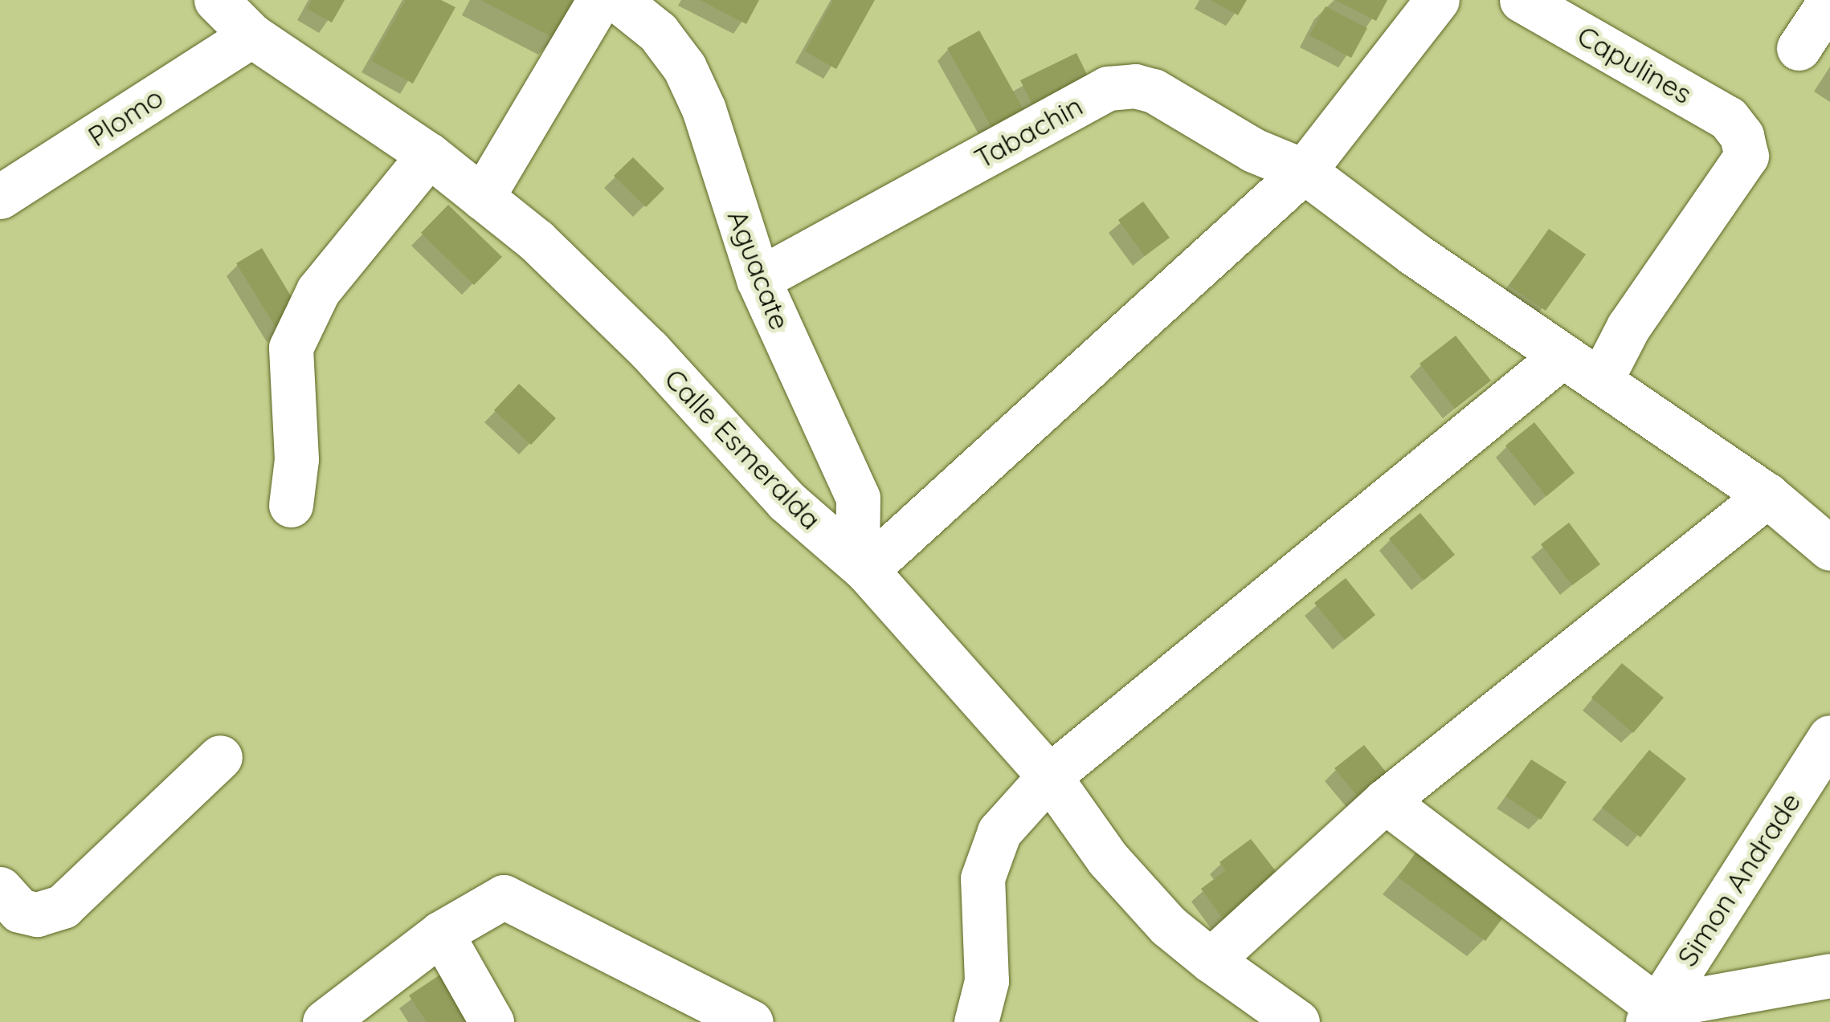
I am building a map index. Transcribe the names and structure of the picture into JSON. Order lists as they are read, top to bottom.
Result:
{
  "streets": {
    "street": [
      "Capulines",
      "Plomo",
      "Tabachin",
      "Aguacate",
      "Calle Esmeralda",
      "Simon Andrade"
    ]
  },
  "crossings": [
    ["Capulines", "Tabachin"],
    ["Plomo", "Calle Esmeralda"],
    ["Tabachin", "Aguacate"],
    ["Aguacate", "Calle Esmeralda"]
  ]
}
